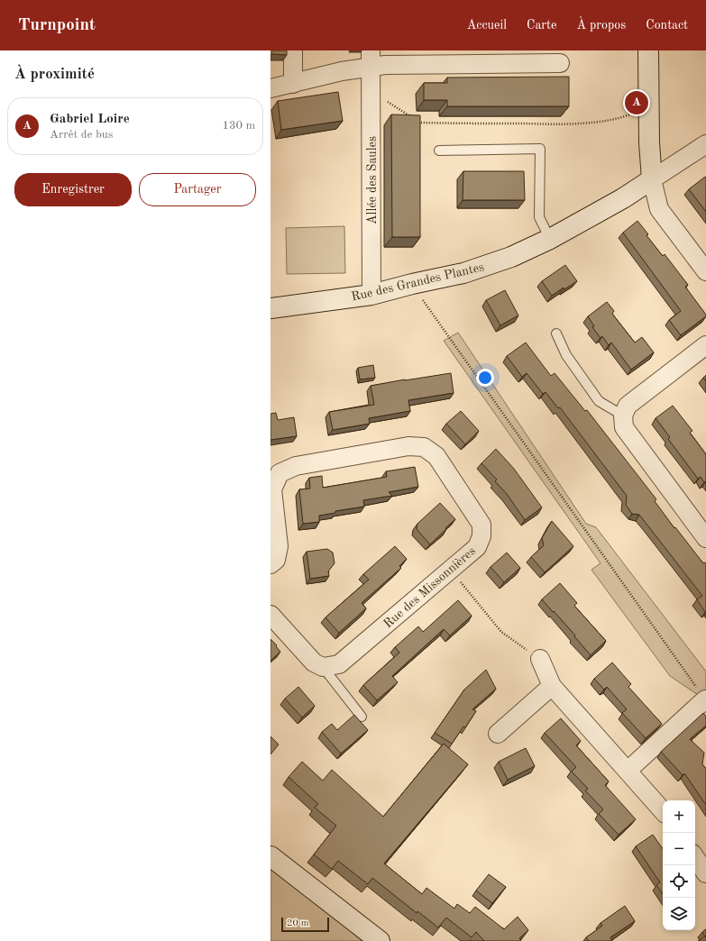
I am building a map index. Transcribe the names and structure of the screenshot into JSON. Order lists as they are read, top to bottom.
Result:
{
  "streets": {
    "street": ["Allée des Saules", "Rue des Grandes Plantes", "Rue des Missonnières"]
  },
  "crossings": [
    ["Allée des Saules", "Rue des Grandes Plantes"]
  ],
  "scale_bar": "20 m",
  "page": {
    "header": "Turnpoint",
    "nav": [
      "Accueil",
      "Carte",
      "À propos",
      "Contact"
    ],
    "heading": "À proximité",
    "pins": "A",
    "list": [
      {
        "mark": "A",
        "name": "Gabriel Loire",
        "note": "Arrêt de bus",
        "value": "130 m"
      }
    ],
    "buttons": ["Enregistrer", "Partager"],
    "map_buttons": ["+", "−"],
    "scale": "20 m"
  }
}
